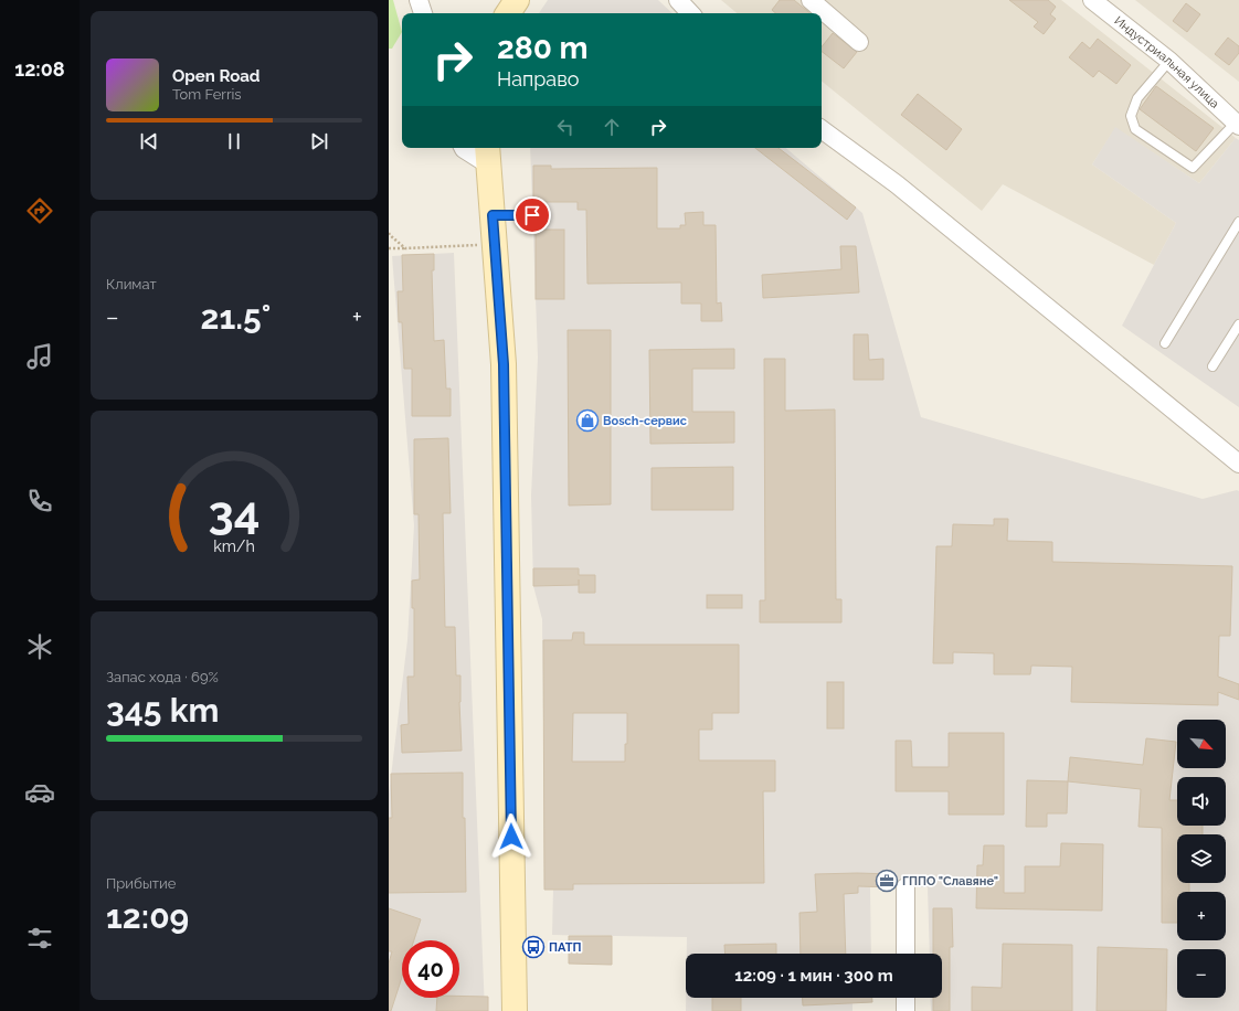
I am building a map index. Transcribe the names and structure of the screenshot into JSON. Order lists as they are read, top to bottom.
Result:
{
  "streets": {
    "street": ["Индустриальная улица"]
  },
  "places": {
    "shop": ["Bosch-сервис"],
    "office": ["ГППО \"Славяне\""],
    "bus stop": ["ПАТП"]
  },
  "north": "bottom right",
  "page": {
    "tabs": "12:08",
    "turn": ["280 m", "Направо"],
    "song": ["Open Road", "Tom Ferris"],
    "tile": [
      "Климат",
      ["Запас хода · 69%", "345 km"],
      ["Прибытие", "12:09"]
    ],
    "heat": ["−", "21.5°", "+"],
    "map_buttons": ["+", "−"],
    "limit": "40",
    "trip": "12:09 · 1 мин · 300 m",
    "gauge": ["34", "km/h"]
  }
}
